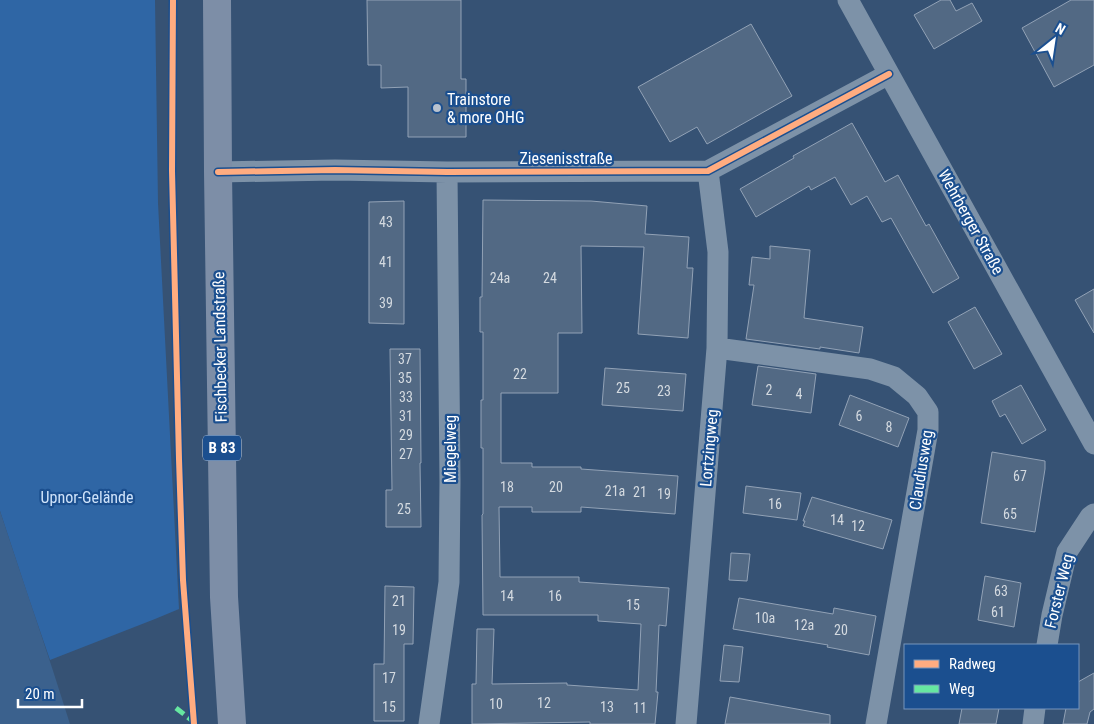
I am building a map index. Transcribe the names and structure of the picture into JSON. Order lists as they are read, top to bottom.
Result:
{
  "streets": {
    "main road": ["Fischbecker Landstraße", "B 83"],
    "street": [
      "Ziesenisstraße",
      "Wehrberger Straße",
      "Lortzingweg",
      "Miegelweg",
      "Claudiusweg",
      "Forster Weg"
    ]
  },
  "crossings": [
    ["Ziesenisstraße", "Wehrberger Straße"],
    ["Ziesenisstraße", "Fischbecker Landstraße"],
    ["Ziesenisstraße", "Lortzingweg"],
    ["Ziesenisstraße", "Miegelweg"],
    ["Lortzingweg", "Claudiusweg"]
  ],
  "parks": ["Upnor-Gelände"],
  "places": ["Trainstore & more OHG"],
  "house_numbers": [
    "43",
    "41",
    "24a",
    "24",
    "39",
    "37",
    "22",
    "35",
    "25",
    "2",
    "23",
    "4",
    "33",
    "31",
    "6",
    "8",
    "29",
    "27",
    "67",
    "18",
    "20",
    "21a",
    "21",
    "19",
    "16",
    "25",
    "65",
    "14",
    "12",
    "63",
    "14",
    "16",
    "21",
    "15",
    "61",
    "10a",
    "12a",
    "19",
    "20",
    "17",
    "12",
    "10",
    "15",
    "13",
    "11"
  ],
  "legend": ["Radweg", "Weg"],
  "scale_bar": "20 m",
  "north": "top right"
}
